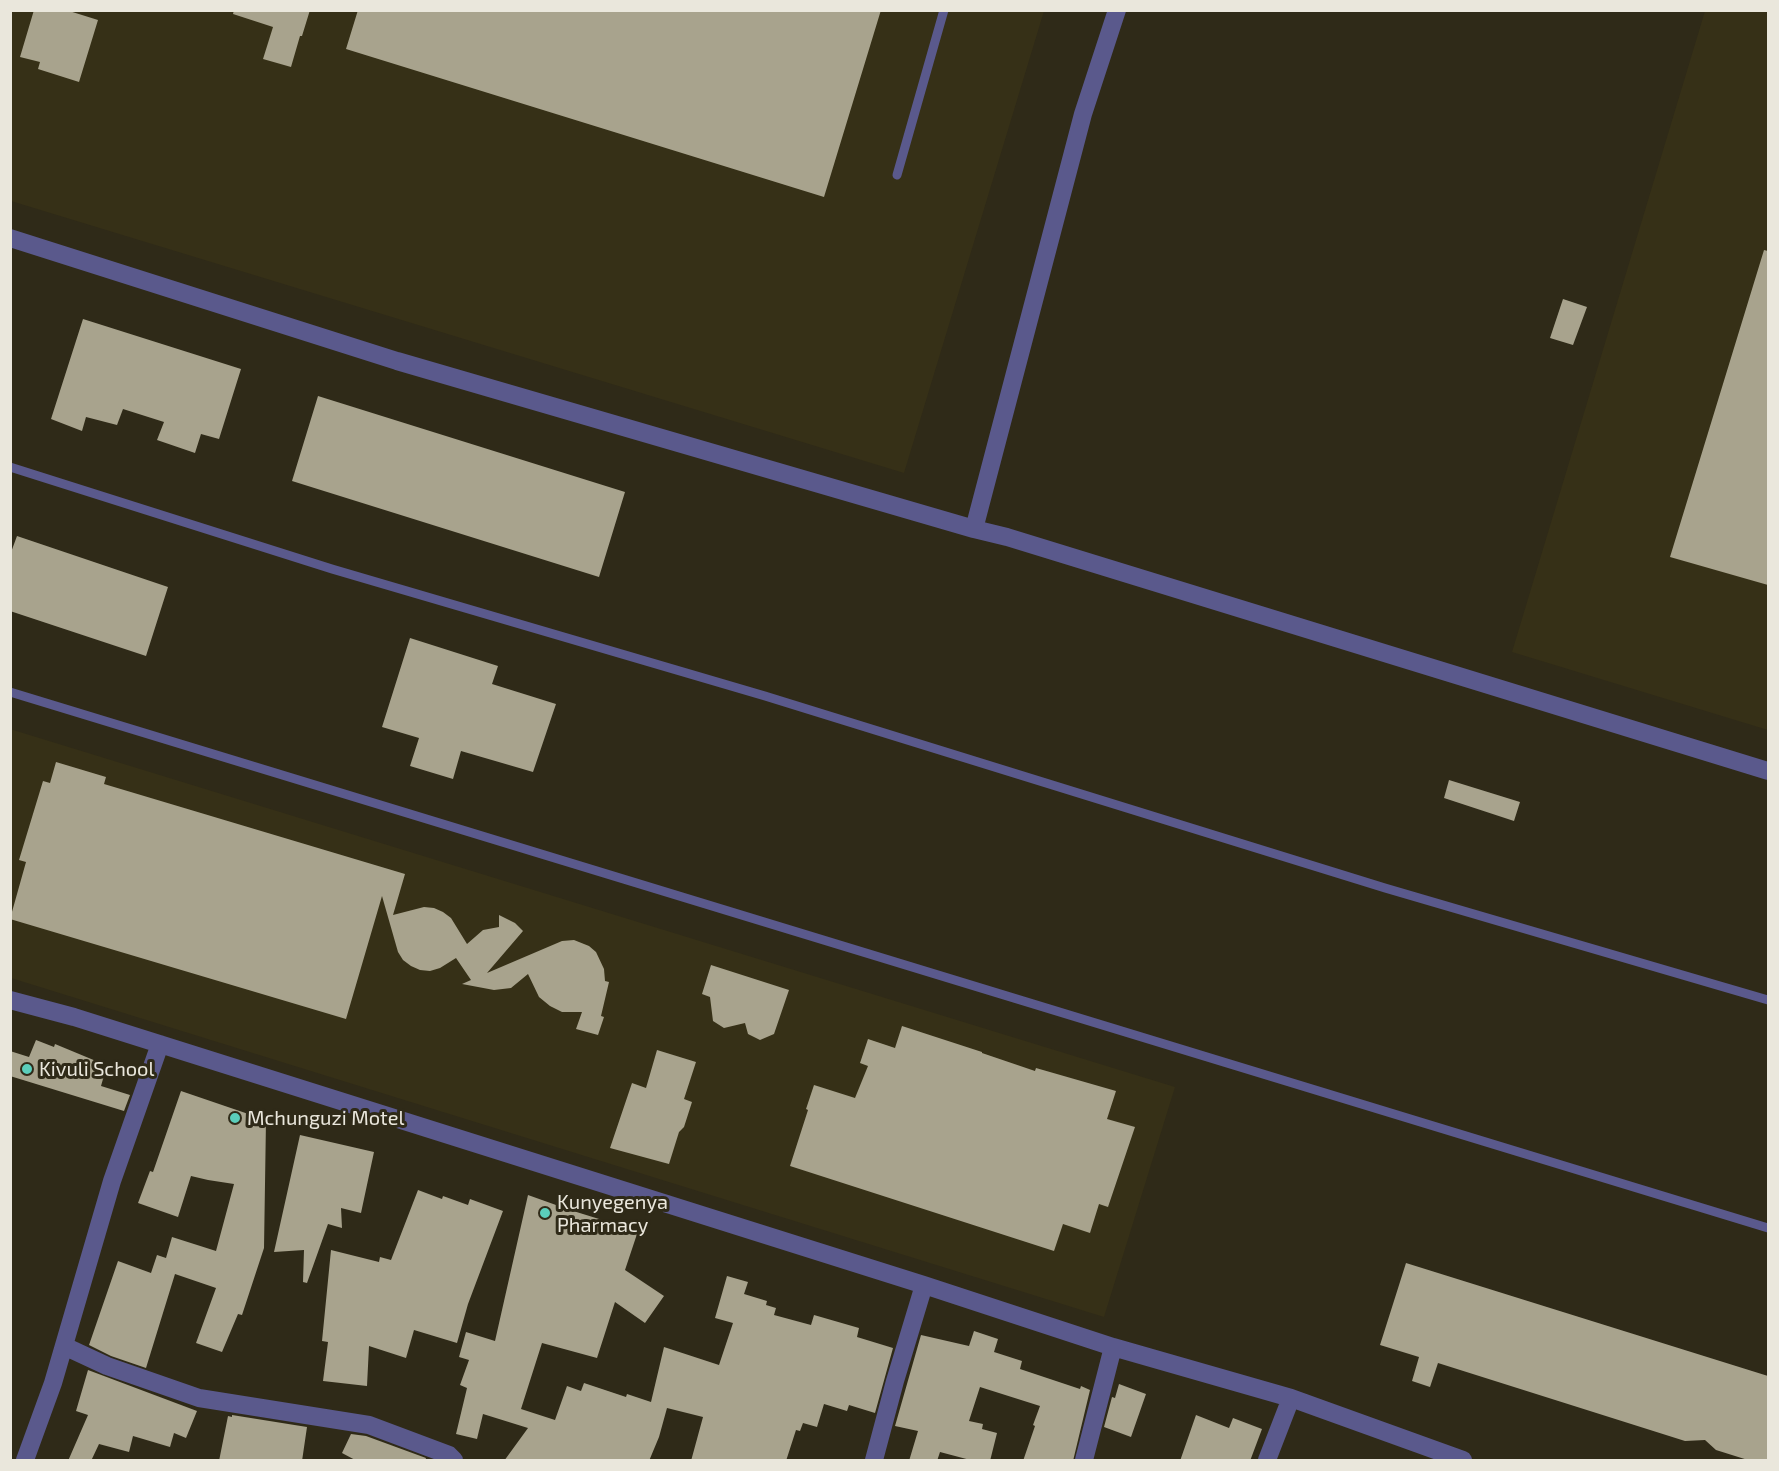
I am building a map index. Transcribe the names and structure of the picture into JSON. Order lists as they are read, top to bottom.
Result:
{
  "places": ["Kivuli School", "Mchunguzi Motel", "Kunyegenya Pharmacy"]
}
